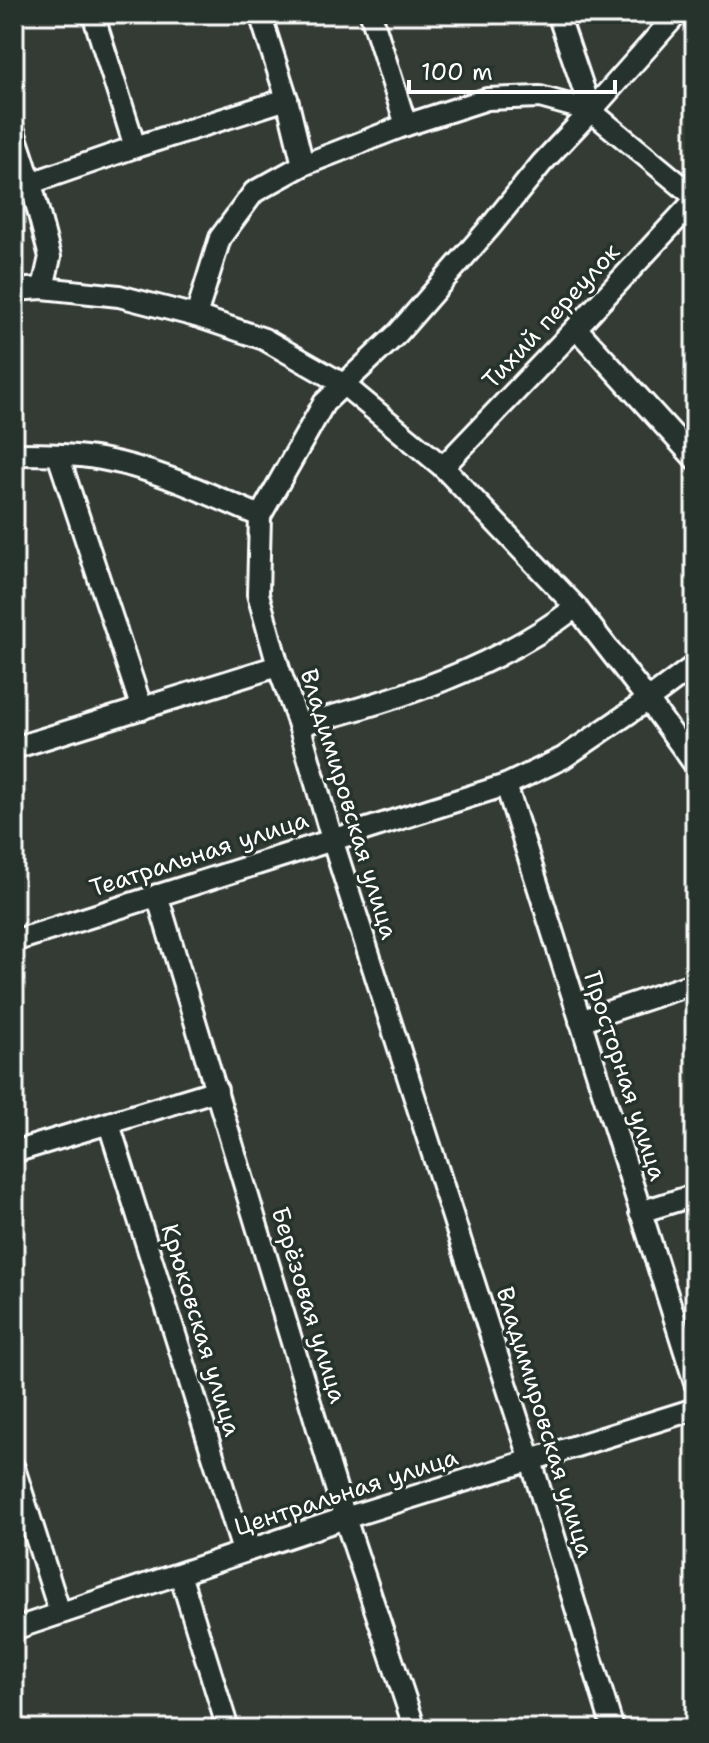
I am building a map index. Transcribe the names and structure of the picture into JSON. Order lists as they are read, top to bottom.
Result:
{
  "streets": {
    "street": [
      "Тихий переулок",
      "Владимировская улица",
      "Театральная улица",
      "Просторная улица",
      "Берёзовая улица",
      "Крюковская улица",
      "Центральная улица"
    ]
  },
  "crossings": [
    ["Владимировская улица", "Театральная улица"],
    ["Владимировская улица", "Центральная улица"],
    ["Театральная улица", "Просторная улица"],
    ["Театральная улица", "Берёзовая улица"],
    ["Берёзовая улица", "Центральная улица"],
    ["Крюковская улица", "Центральная улица"]
  ],
  "scale_bar": "100 m"
}
